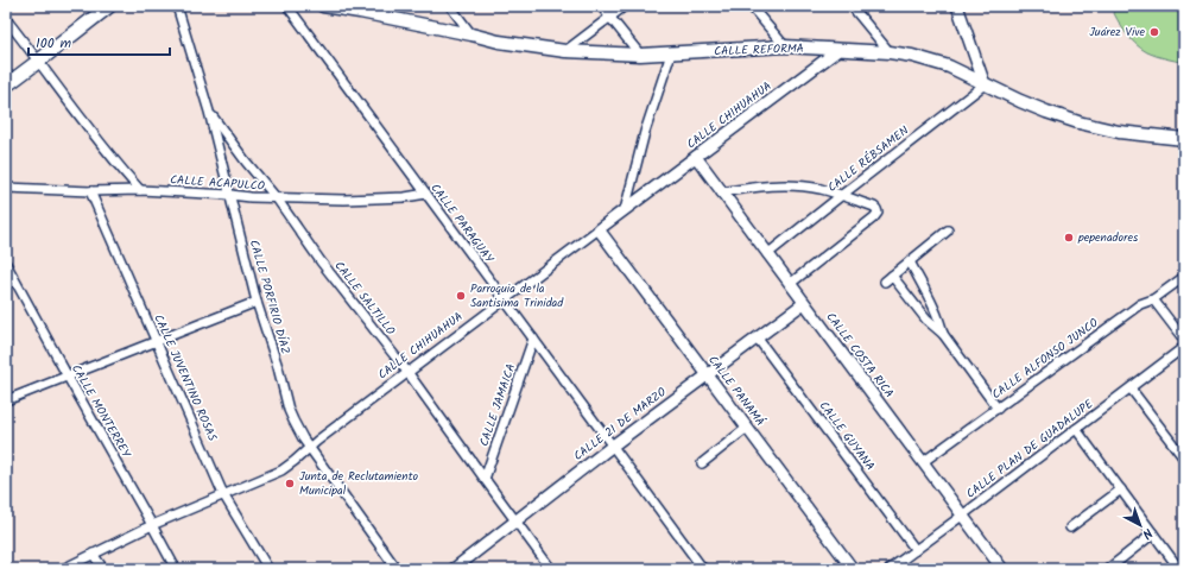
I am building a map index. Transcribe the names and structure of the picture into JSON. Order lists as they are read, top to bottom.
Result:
{
  "streets": {
    "main road": ["CALLE REFORMA"],
    "street": [
      "CALLE CHIHUAHUA",
      "CALLE RÉBSAMEN",
      "CALLE ACAPULCO",
      "CALLE PARAGUAY",
      "CALLE PORFIRIO DÍAZ",
      "CALLE SALTILLO",
      "CALLE COSTA RICA",
      "CALLE ALFONSO JUNCO",
      "CALLE JUVENTINO ROSAS",
      "CALLE PANAMÁ",
      "CALLE JAMAICA",
      "CALLE MONTERREY",
      "CALLE 21 DE MARZO",
      "CALLE GUYANA",
      "CALLE PLAN DE GUADALUPE"
    ]
  },
  "crossings": [
    ["CALLE REFORMA", "CALLE CHIHUAHUA"],
    ["CALLE REFORMA", "CALLE RÉBSAMEN"],
    ["CALLE CHIHUAHUA", "CALLE PARAGUAY"],
    ["CALLE CHIHUAHUA", "CALLE PORFIRIO DÍAZ"],
    ["CALLE CHIHUAHUA", "CALLE SALTILLO"],
    ["CALLE CHIHUAHUA", "CALLE COSTA RICA"],
    ["CALLE CHIHUAHUA", "CALLE JUVENTINO ROSAS"],
    ["CALLE CHIHUAHUA", "CALLE PANAMÁ"],
    ["CALLE CHIHUAHUA", "CALLE MONTERREY"],
    ["CALLE RÉBSAMEN", "CALLE COSTA RICA"],
    ["CALLE ACAPULCO", "CALLE PARAGUAY"],
    ["CALLE ACAPULCO", "CALLE PORFIRIO DÍAZ"],
    ["CALLE ACAPULCO", "CALLE SALTILLO"],
    ["CALLE ACAPULCO", "CALLE JUVENTINO ROSAS"],
    ["CALLE PARAGUAY", "CALLE JAMAICA"],
    ["CALLE PARAGUAY", "CALLE 21 DE MARZO"],
    ["CALLE PORFIRIO DÍAZ", "CALLE SALTILLO"],
    ["CALLE SALTILLO", "CALLE JAMAICA"],
    ["CALLE SALTILLO", "CALLE 21 DE MARZO"],
    ["CALLE COSTA RICA", "CALLE ALFONSO JUNCO"],
    ["CALLE COSTA RICA", "CALLE 21 DE MARZO"],
    ["CALLE COSTA RICA", "CALLE PLAN DE GUADALUPE"],
    ["CALLE PANAMÁ", "CALLE 21 DE MARZO"],
    ["CALLE 21 DE MARZO", "CALLE GUYANA"],
    ["CALLE GUYANA", "CALLE PLAN DE GUADALUPE"]
  ],
  "places": [
    "Juárez Vive",
    "pepenadores",
    "Parroquia de la Santisima Trinidad",
    "Junta de Reclutamiento Municipal"
  ],
  "scale_bar": "100 m",
  "north": "bottom right"
}
